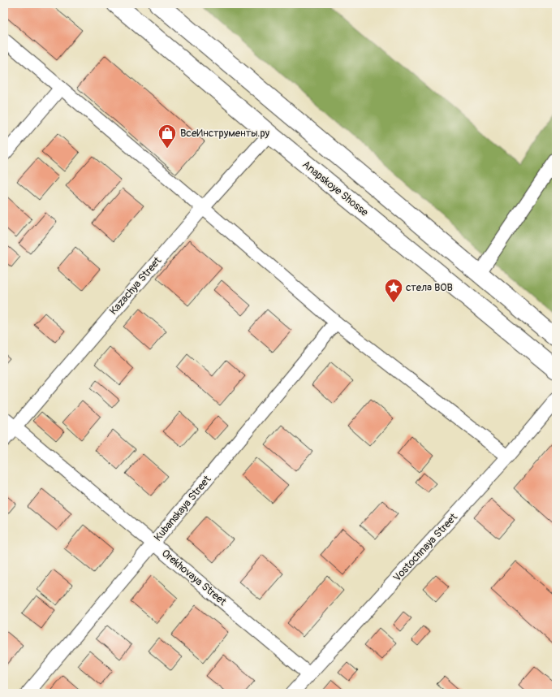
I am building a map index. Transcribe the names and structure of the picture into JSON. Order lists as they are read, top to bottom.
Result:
{
  "streets": {
    "main road": ["Anapskoye Shosse"],
    "street": [
      "Kazachya Street",
      "Kubanskaya Street",
      "Vostochnaya Street",
      "Orekhovaya Street"
    ]
  },
  "crossings": [
    ["Anapskoye Shosse", "Kazachya Street"],
    ["Kazachya Street", "Orekhovaya Street"],
    ["Kubanskaya Street", "Orekhovaya Street"],
    ["Vostochnaya Street", "Orekhovaya Street"]
  ],
  "places": {
    "shop": ["ВсеИнструменты.ру"],
    "place": ["стела ВОВ"]
  }
}
